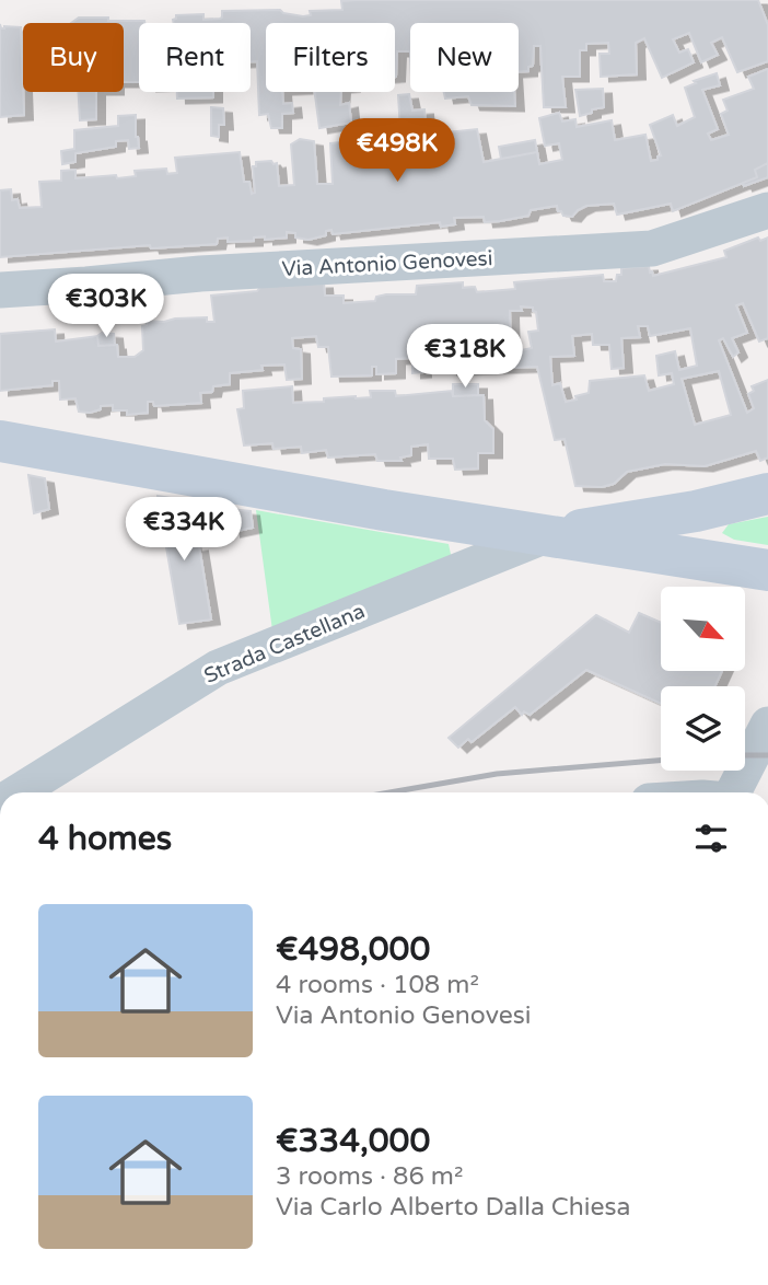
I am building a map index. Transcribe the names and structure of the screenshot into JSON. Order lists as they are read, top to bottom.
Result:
{
  "streets": {
    "street": ["Via Antonio Genovesi", "Strada Castellana"]
  },
  "north": "bottom right",
  "page": {
    "chip": [
      "Buy",
      "Rent",
      "Filters",
      "New"
    ],
    "price": [
      "€498K",
      "€303K",
      "€318K",
      "€334K"
    ],
    "heading": "4 homes",
    "list": [
      {
        "name": "€498,000",
        "note": "4 rooms · 108 m² · Via Antonio Genovesi"
      },
      {
        "name": "€334,000",
        "note": "3 rooms · 86 m² · Via Carlo Alberto Dalla Chiesa"
      }
    ]
  }
}
